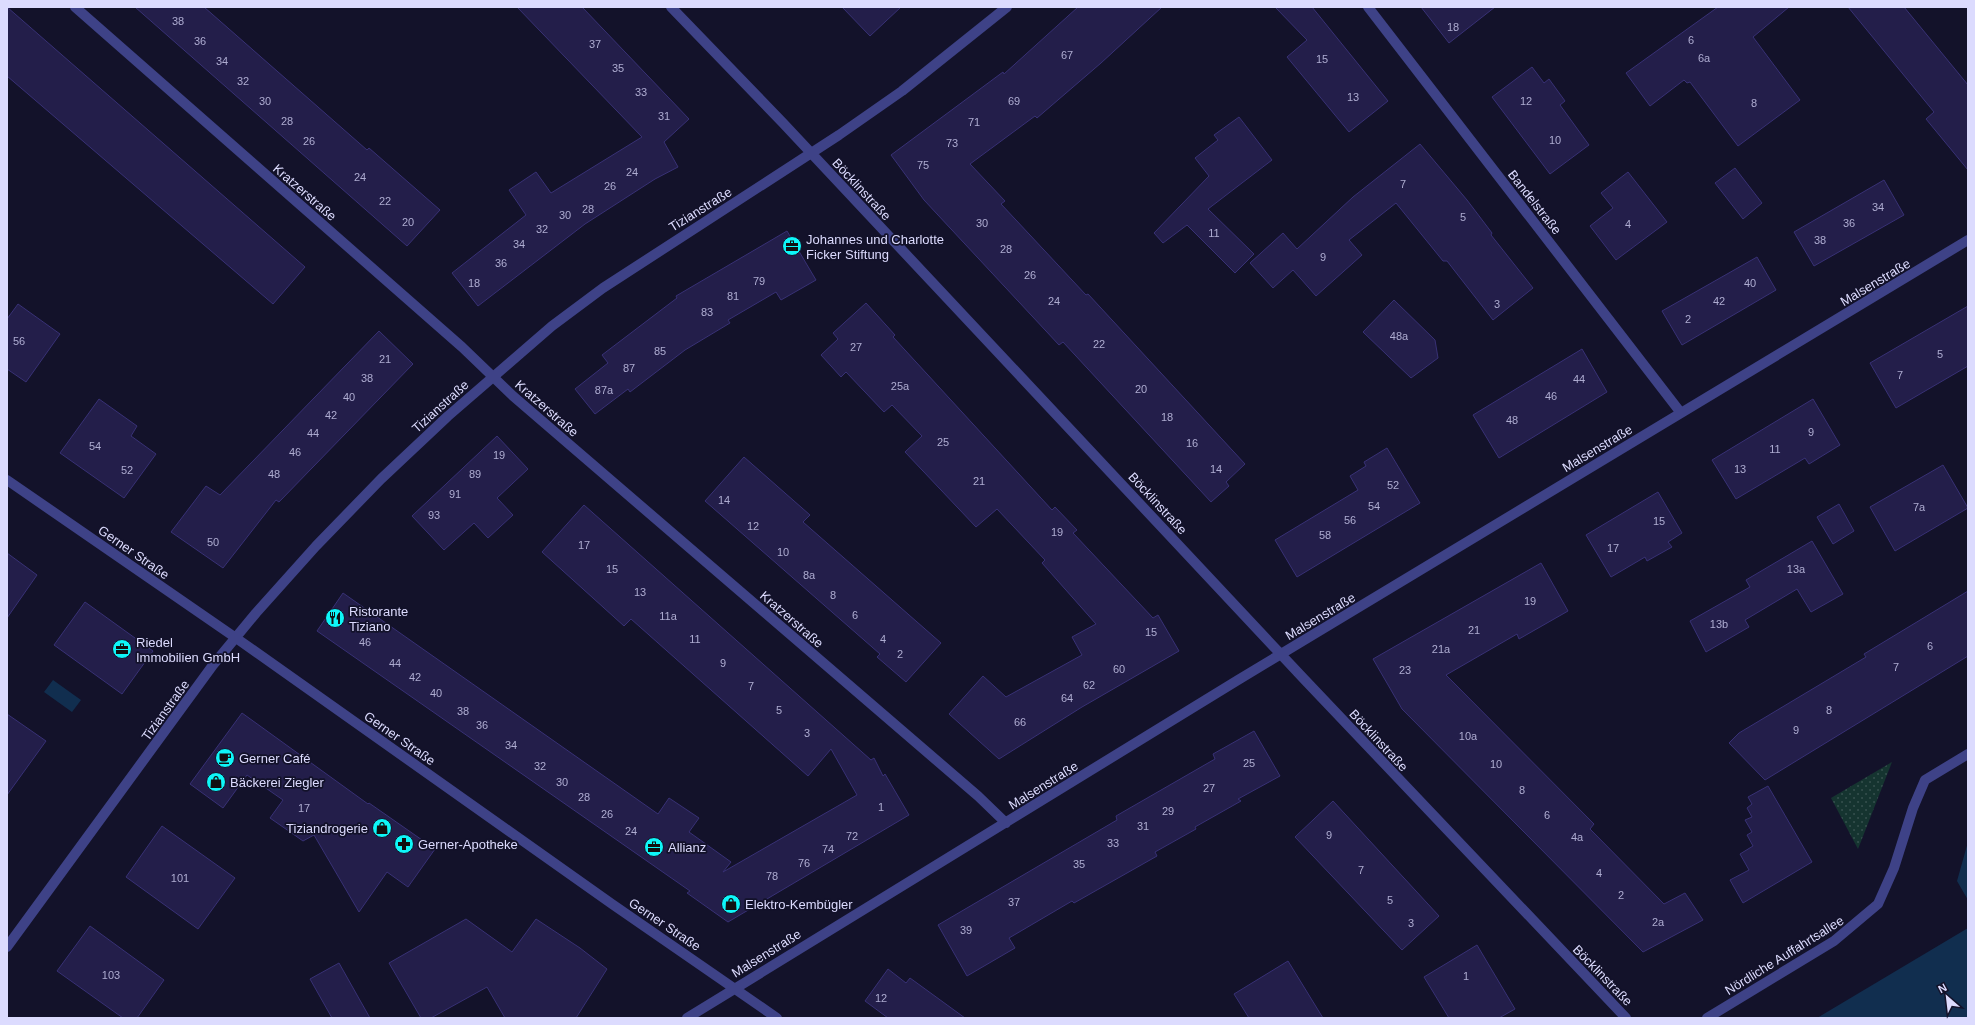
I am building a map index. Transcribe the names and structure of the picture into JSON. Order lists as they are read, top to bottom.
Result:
{
  "streets": {
    "street": [
      "Böcklinstraße",
      "Kratzerstraße",
      "Bandelstraße",
      "Tizianstraße",
      "Malsenstraße",
      "Gerner Straße",
      "Nördliche Auffahrtsallee"
    ]
  },
  "crossings": [
    ["Böcklinstraße", "Tizianstraße"],
    ["Böcklinstraße", "Malsenstraße"],
    ["Kratzerstraße", "Tizianstraße"],
    ["Kratzerstraße", "Malsenstraße"],
    ["Bandelstraße", "Malsenstraße"],
    ["Tizianstraße", "Gerner Straße"],
    ["Malsenstraße", "Gerner Straße"]
  ],
  "places": {
    "office": ["Johannes und Charlotte Ficker Stiftung", "Riedel Immobilien GmbH", "Allianz"],
    "restaurant": ["Ristorante Tiziano"],
    "cafe": ["Gerner Café"],
    "shop": ["Bäckerei Ziegler", "Tiziandrogerie", "Elektro-Kembügler"],
    "pharmacy": ["Gerner-Apotheke"]
  },
  "house_numbers": [
    "38",
    "18",
    "6",
    "36",
    "37",
    "67",
    "6a",
    "15",
    "34",
    "35",
    "32",
    "33",
    "13",
    "30",
    "69",
    "12",
    "8",
    "31",
    "28",
    "71",
    "10",
    "26",
    "73",
    "75",
    "24",
    "24",
    "7",
    "26",
    "22",
    "34",
    "28",
    "30",
    "5",
    "20",
    "30",
    "36",
    "4",
    "32",
    "11",
    "38",
    "34",
    "28",
    "9",
    "36",
    "26",
    "79",
    "18",
    "40",
    "81",
    "24",
    "42",
    "3",
    "83",
    "2",
    "48a",
    "56",
    "22",
    "27",
    "85",
    "5",
    "21",
    "87",
    "7",
    "38",
    "44",
    "25a",
    "20",
    "87a",
    "46",
    "40",
    "42",
    "18",
    "48",
    "9",
    "44",
    "25",
    "16",
    "54",
    "11",
    "46",
    "19",
    "14",
    "13",
    "52",
    "48",
    "89",
    "21",
    "52",
    "91",
    "14",
    "54",
    "7a",
    "93",
    "56",
    "15",
    "12",
    "19",
    "58",
    "50",
    "17",
    "17",
    "10",
    "15",
    "13a",
    "8a",
    "13",
    "8",
    "19",
    "6",
    "11a",
    "13b",
    "21",
    "15",
    "11",
    "4",
    "46",
    "6",
    "21a",
    "2",
    "44",
    "9",
    "7",
    "60",
    "23",
    "42",
    "62",
    "7",
    "40",
    "64",
    "5",
    "8",
    "38",
    "66",
    "36",
    "9",
    "3",
    "10a",
    "34",
    "25",
    "10",
    "32",
    "30",
    "27",
    "8",
    "28",
    "1",
    "17",
    "29",
    "26",
    "6",
    "31",
    "24",
    "9",
    "72",
    "4a",
    "33",
    "74",
    "76",
    "35",
    "7",
    "4",
    "78",
    "101",
    "2",
    "5",
    "37",
    "2a",
    "3",
    "39",
    "103",
    "1",
    "12"
  ],
  "north": "top left"
}
